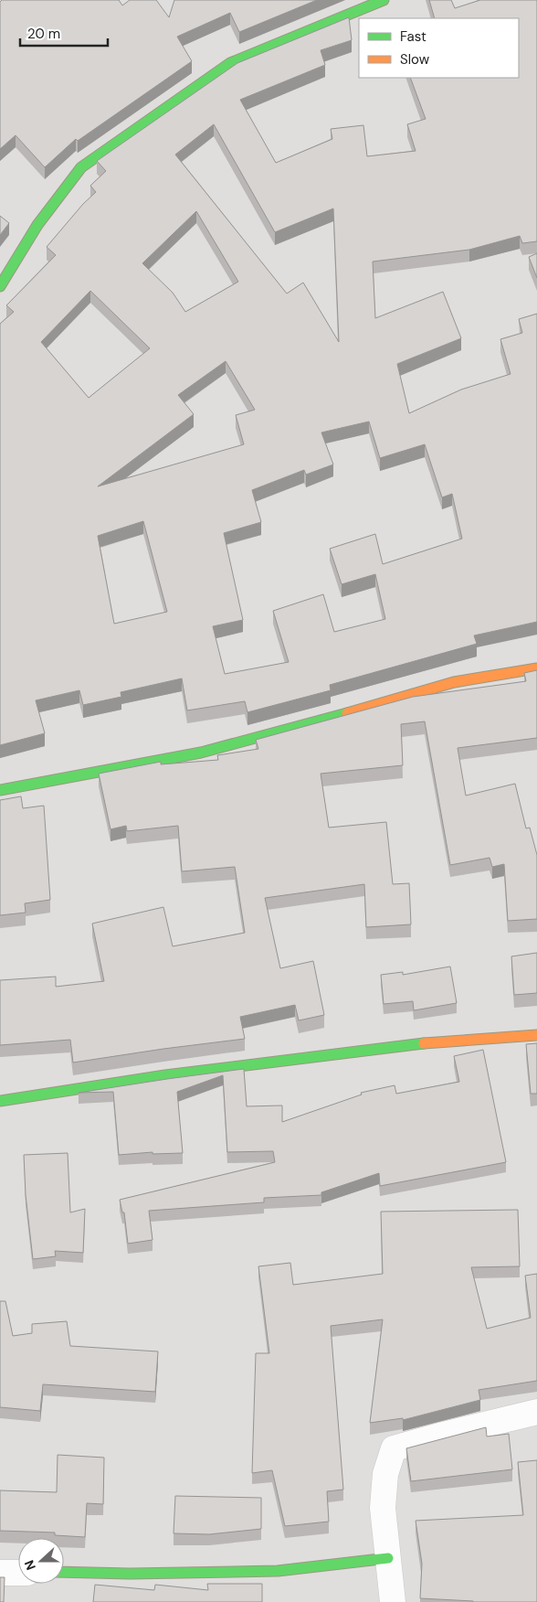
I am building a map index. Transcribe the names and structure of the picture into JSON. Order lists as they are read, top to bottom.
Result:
{
  "legend": ["Fast", "Slow"],
  "scale_bar": "20 m",
  "north": "left"
}
